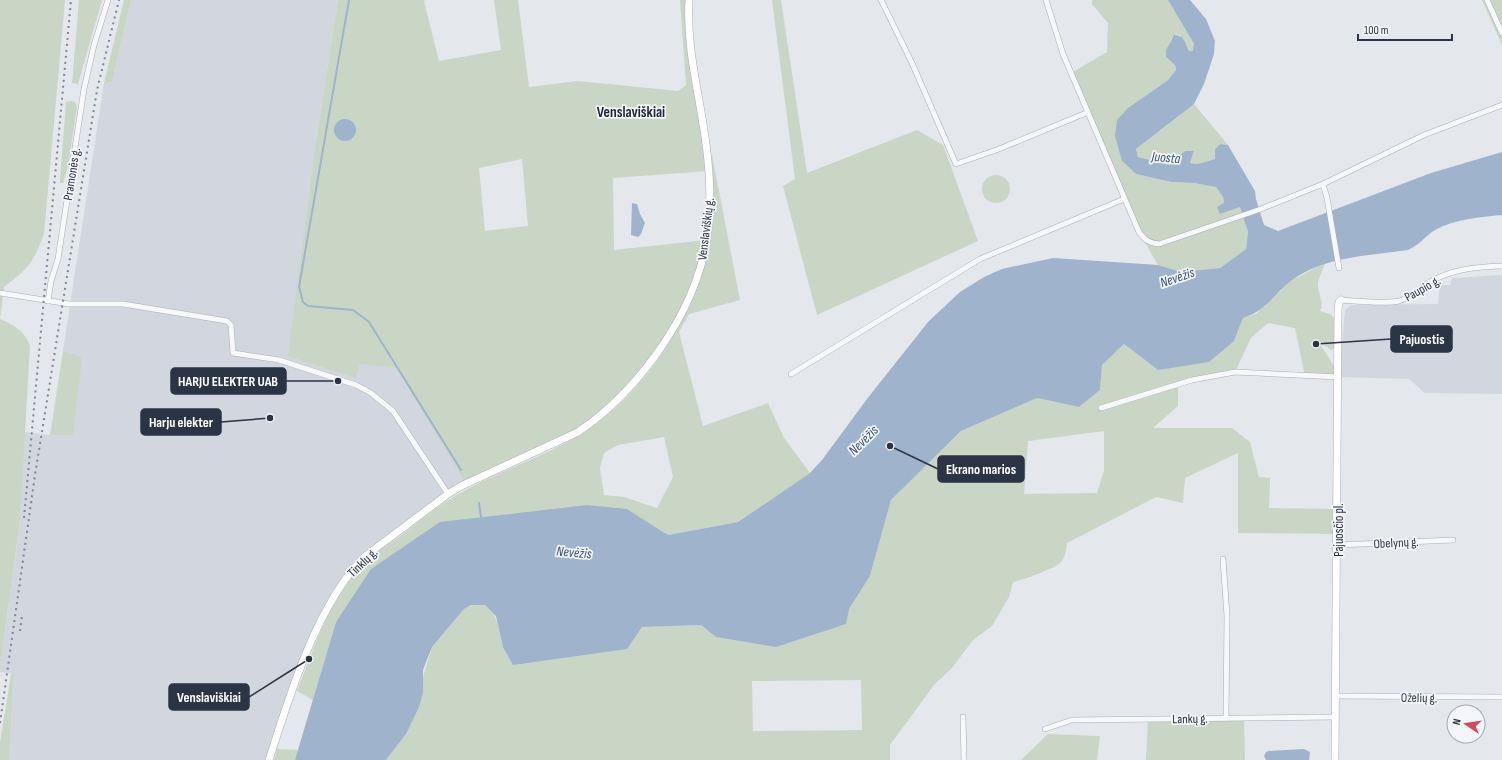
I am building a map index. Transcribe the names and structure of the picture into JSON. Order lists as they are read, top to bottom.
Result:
{
  "streets": {
    "main road": ["Venslaviškių g.", "Pajuosčio pl.", "Tinklų g."],
    "street": [
      "Pramonės g.",
      "Paupio g.",
      "Obelynų g.",
      "Oželių g.",
      "Lankų g."
    ]
  },
  "crossings": [
    ["Venslaviškių g.", "Tinklų g."],
    ["Paupio g.", "Pajuosčio pl."],
    ["Pajuosčio pl.", "Obelynų g."],
    ["Pajuosčio pl.", "Oželių g."],
    ["Pajuosčio pl.", "Lankų g."]
  ],
  "districts": ["Venslaviškiai"],
  "water": ["Juosta", "Nevėžis"],
  "places": [
    "Pajuostis",
    "HARJU ELEKTER UAB",
    "Harju elekter",
    "Ekrano marios",
    "Venslaviškiai"
  ],
  "scale_bar": "100 m",
  "north": "left"
}
